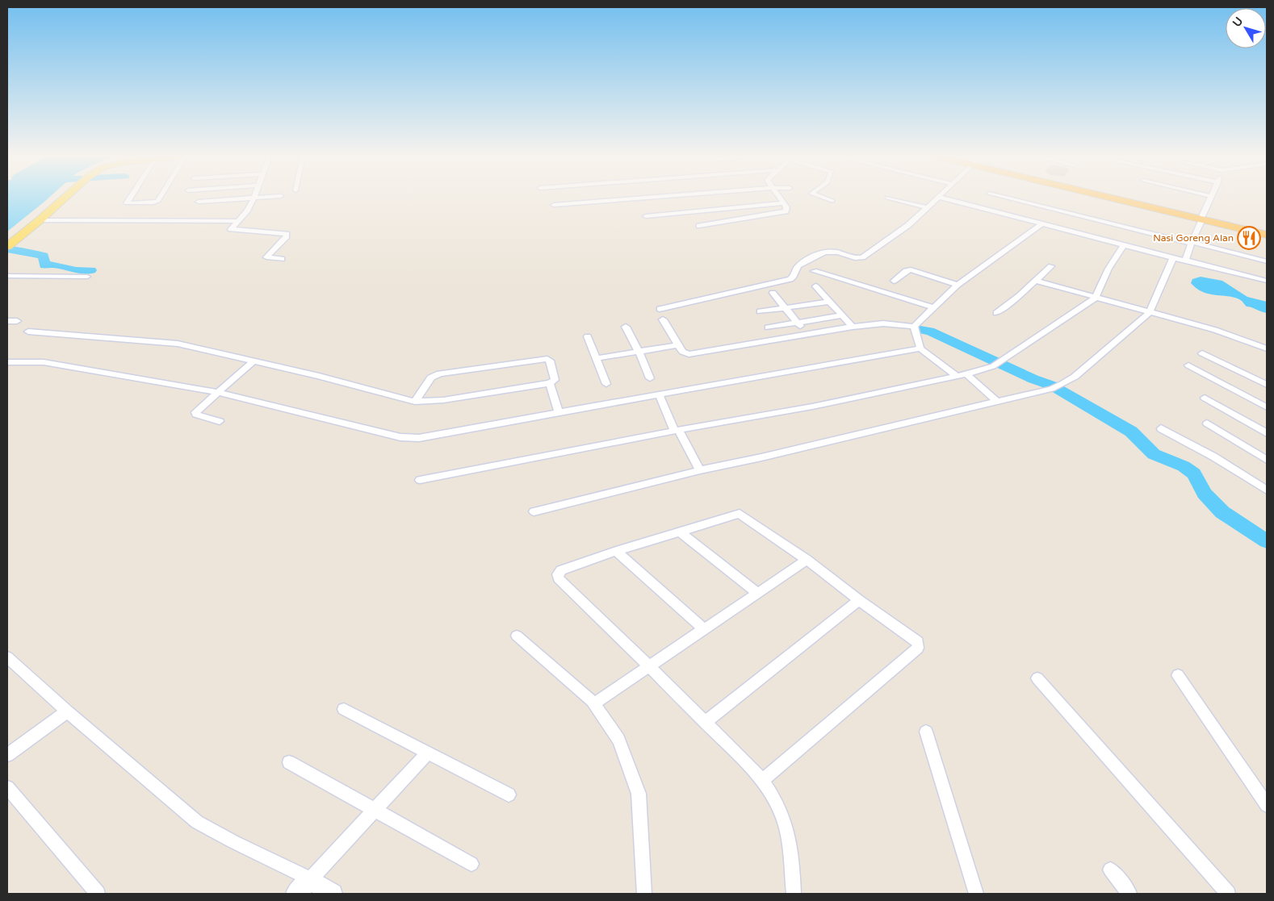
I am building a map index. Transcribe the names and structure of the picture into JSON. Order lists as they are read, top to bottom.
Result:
{
  "places": {
    "restaurant": ["Nasi Goreng Alan"]
  },
  "north": "top left"
}
